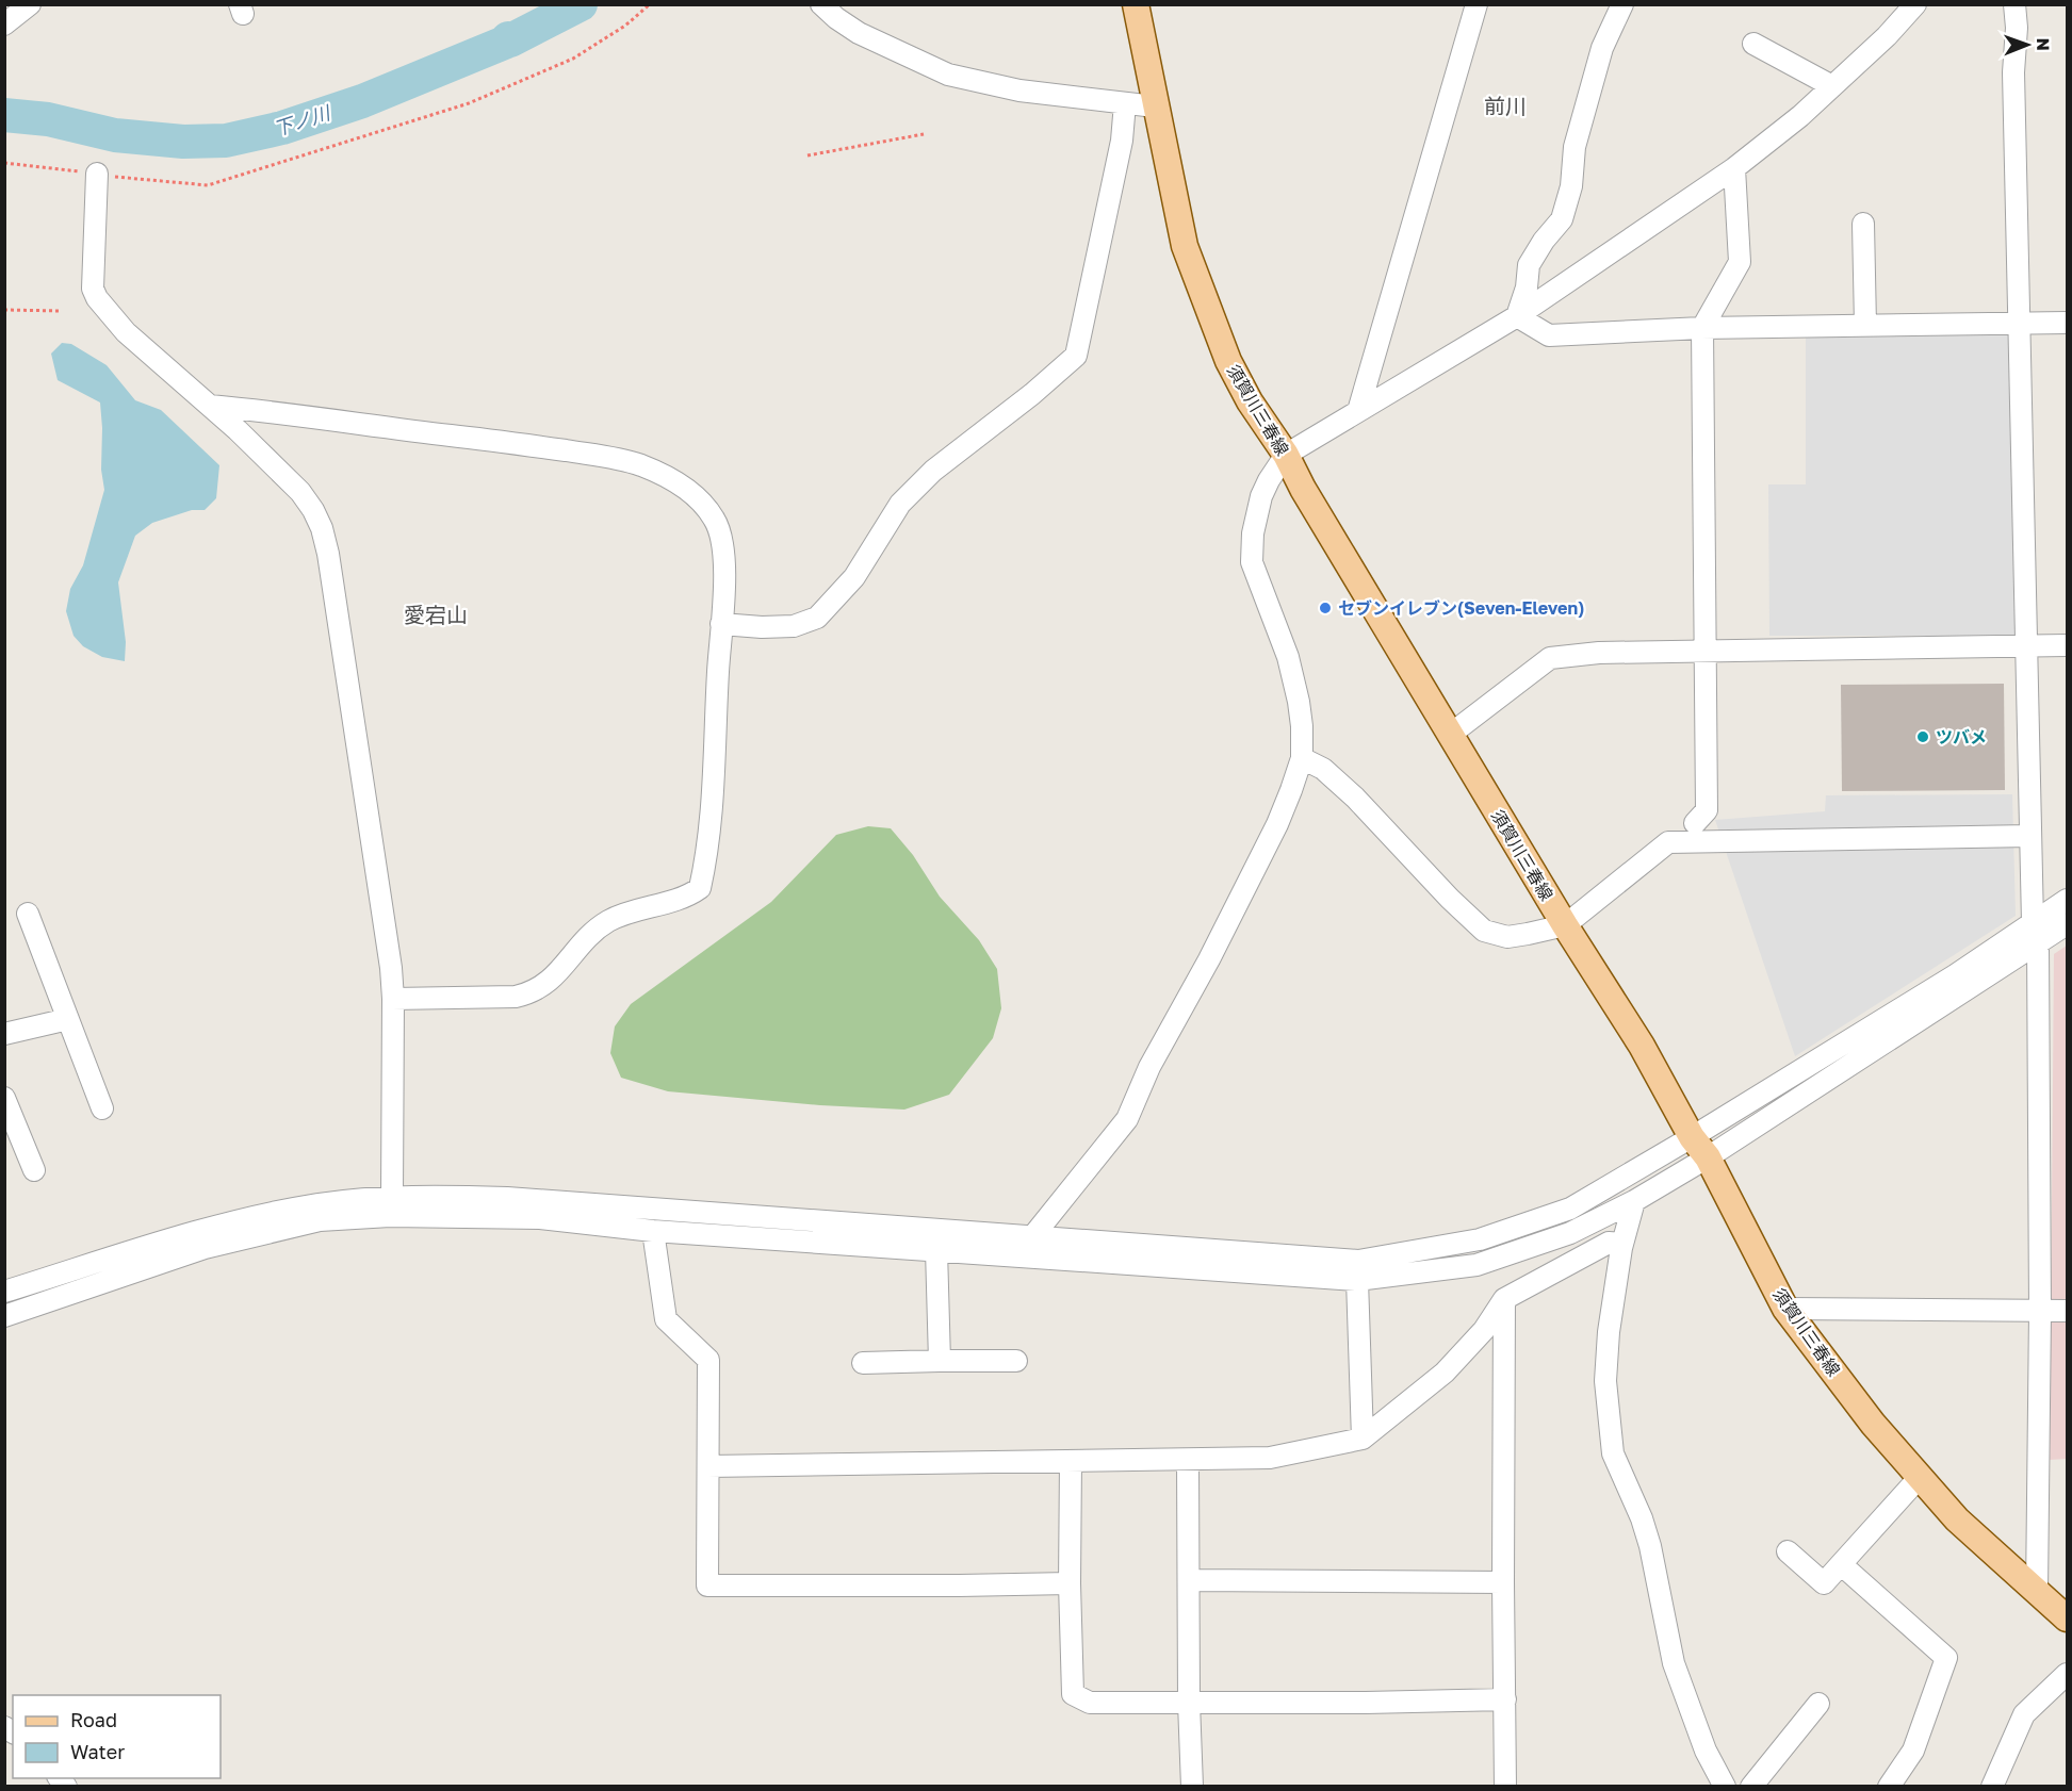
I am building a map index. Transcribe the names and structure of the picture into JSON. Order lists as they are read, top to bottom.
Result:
{
  "streets": {
    "main road": ["須賀川三春線"]
  },
  "districts": ["前川", "愛宕山"],
  "water": ["下ノ川"],
  "places": ["セブンイレブン(Seven-Eleven)", "ツバメ"],
  "legend": ["Road", "Water"],
  "north": "right"
}
